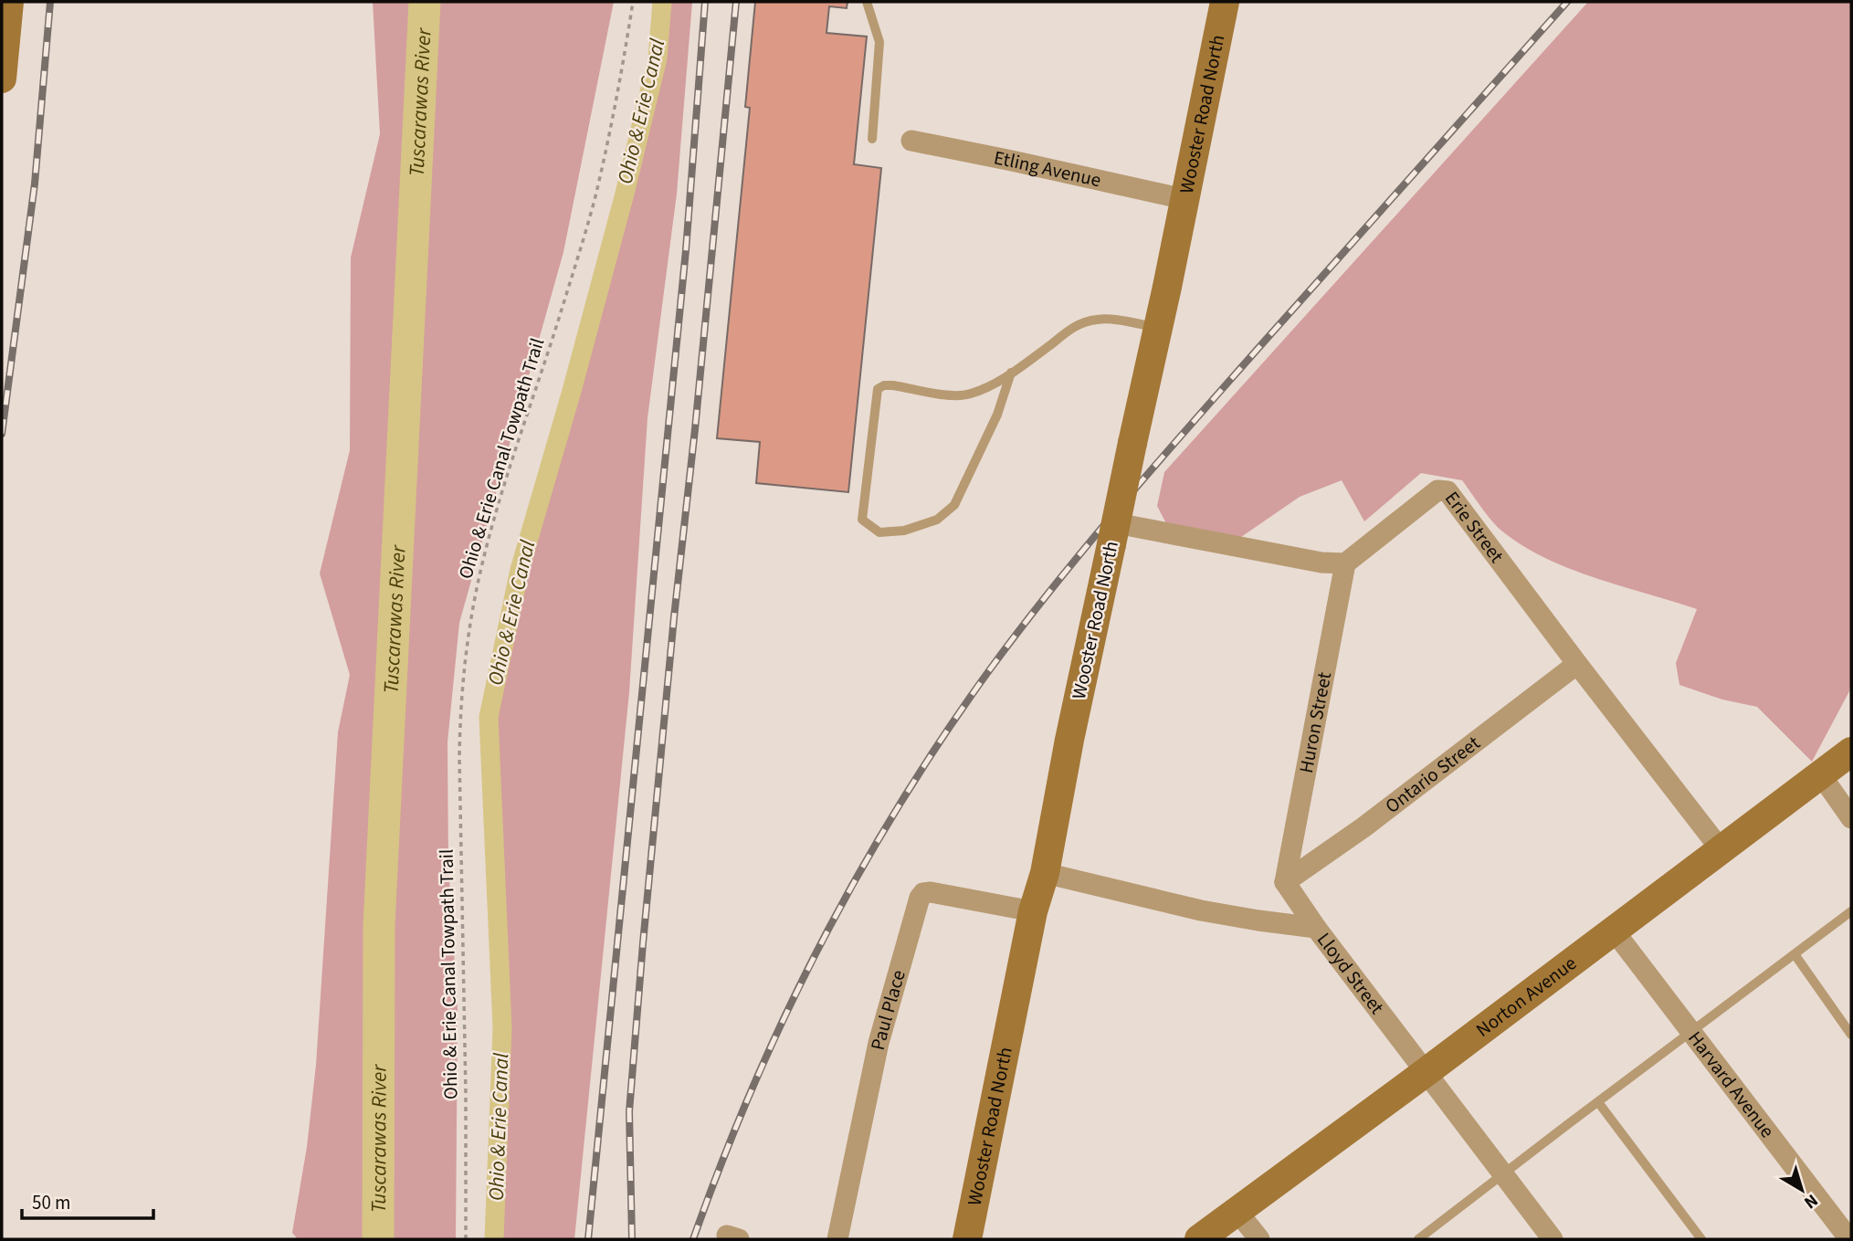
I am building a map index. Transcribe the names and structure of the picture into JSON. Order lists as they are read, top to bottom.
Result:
{
  "streets": {
    "main road": ["Wooster Road North", "Norton Avenue"],
    "street": [
      "Etling Avenue",
      "Erie Street",
      "Huron Street",
      "Ontario Street",
      "Lloyd Street",
      "Paul Place",
      "Harvard Avenue"
    ],
    "path": ["Ohio & Erie Canal Towpath Trail"]
  },
  "crossings": [
    ["Wooster Road North", "Etling Avenue"],
    ["Wooster Road North", "Lloyd Street"],
    ["Wooster Road North", "Paul Place"],
    ["Erie Street", "Huron Street"],
    ["Erie Street", "Ontario Street"],
    ["Erie Street", "Norton Avenue"],
    ["Huron Street", "Ontario Street"],
    ["Lloyd Street", "Norton Avenue"],
    ["Norton Avenue", "Harvard Avenue"]
  ],
  "water": ["Tuscarawas River", "Ohio & Erie Canal"],
  "scale_bar": "50 m",
  "north": "bottom right"
}
